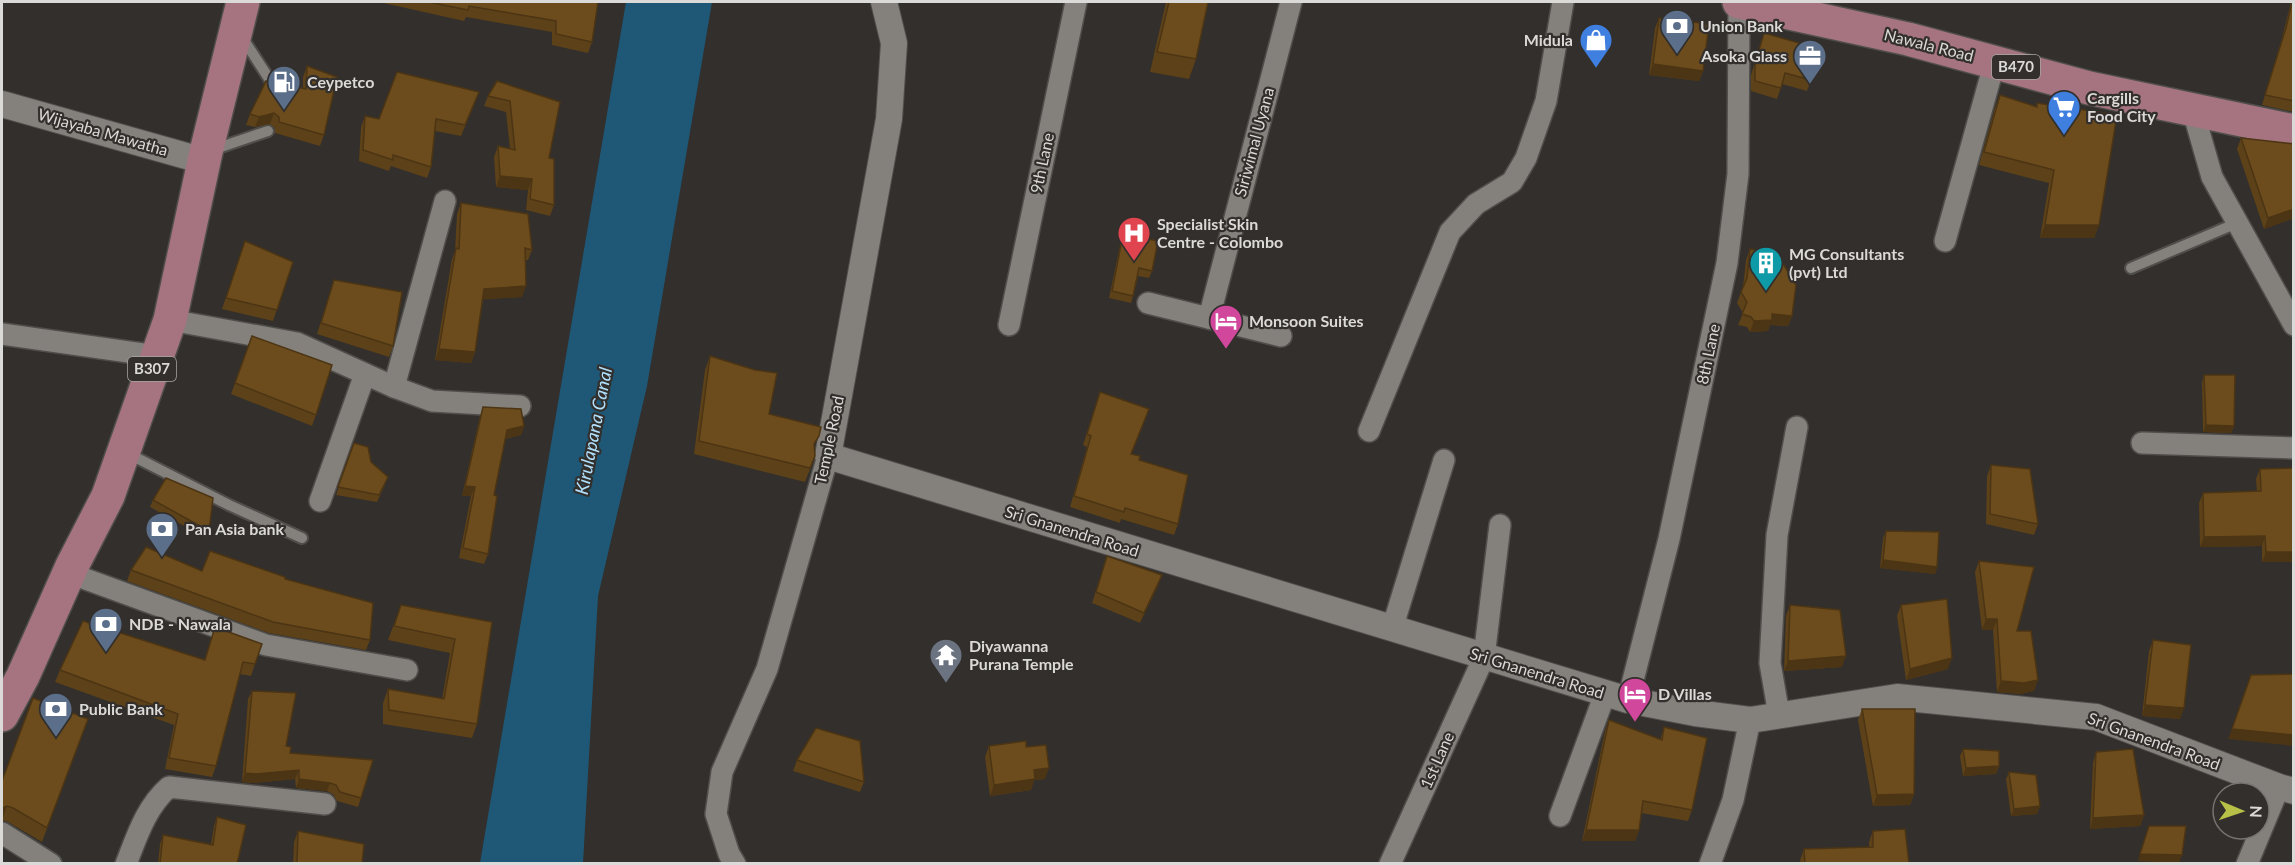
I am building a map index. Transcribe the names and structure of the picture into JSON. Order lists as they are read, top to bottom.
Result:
{
  "streets": {
    "main road": ["Nawala Road", "B470", "B307"],
    "street": [
      "Wijayaba Mawatha",
      "Siriwimal Uyana",
      "9th Lane",
      "8th Lane",
      "Temple Road",
      "Sri Gnanendra Road",
      "1st Lane"
    ]
  },
  "crossings": [
    ["Nawala Road", "8th Lane"],
    ["Wijayaba Mawatha", "B307"],
    ["8th Lane", "Sri Gnanendra Road"],
    ["Temple Road", "Sri Gnanendra Road"],
    ["Sri Gnanendra Road", "1st Lane"]
  ],
  "water": ["Kirulapana Canal"],
  "places": {
    "bank": [
      "Union Bank",
      "Pan Asia bank",
      "NDB - Nawala",
      "Public Bank"
    ],
    "shop": ["Midula"],
    "office": ["Asoka Glass"],
    "fuel station": ["Ceypetco"],
    "supermarket": ["Cargills Food City"],
    "hospital": ["Specialist Skin Centre - Colombo"],
    "building": ["MG Consultants (pvt) Ltd"],
    "hotel": ["Monsoon Suites", "D Villas"],
    "temple": ["Diyawanna Purana Temple"]
  },
  "north": "right"
}
